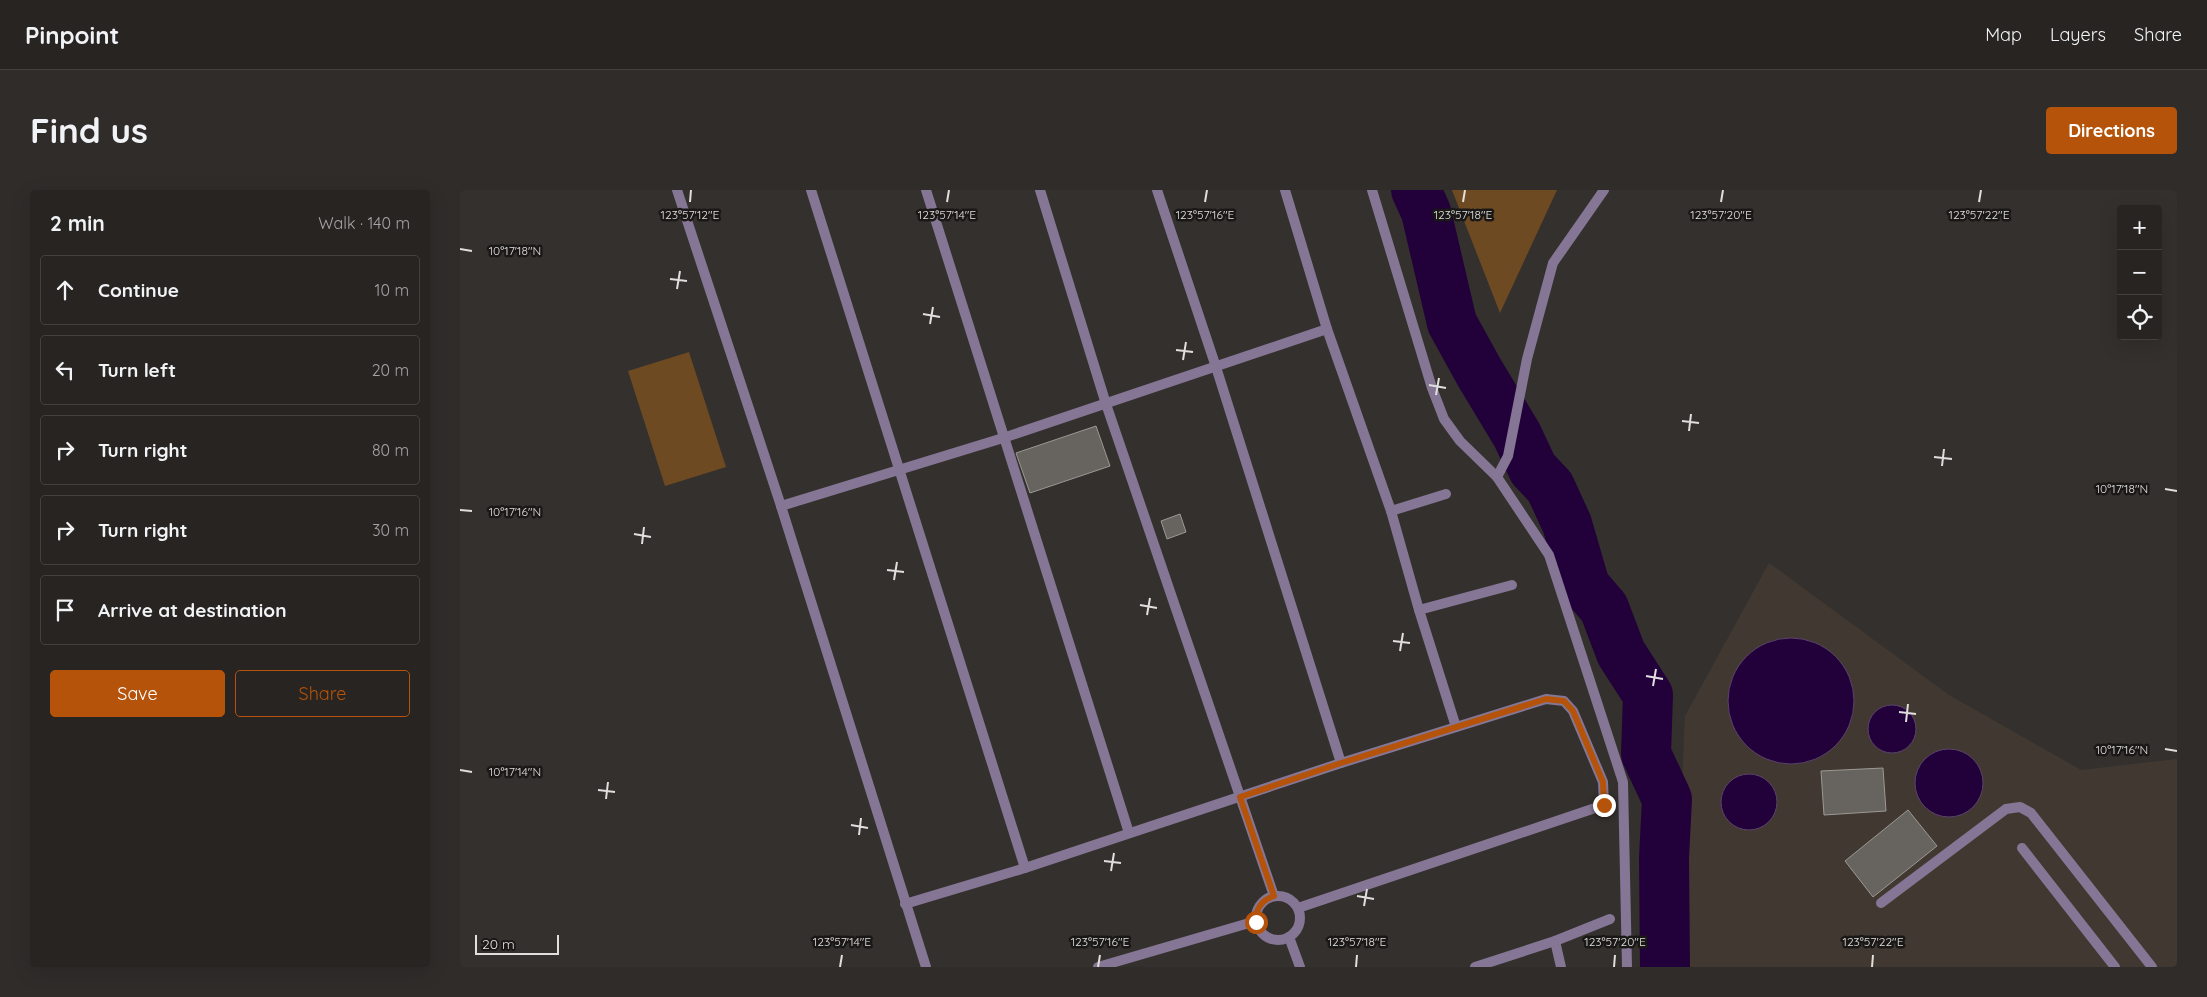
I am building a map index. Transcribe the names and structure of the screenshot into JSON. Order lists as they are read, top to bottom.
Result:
{
  "scale_bar": "20 m",
  "page": {
    "header": "Pinpoint",
    "nav": ["Map", "Layers", "Share"],
    "buttons": [
      "Directions",
      ["Save", "Share"]
    ],
    "title": "Find us",
    "heading": ["2 min", "Walk · 140 m"],
    "map_buttons": ["+", "−"],
    "list": [
      ["Continue", "10 m"],
      ["Turn left", "20 m"],
      ["Turn right", "80 m"],
      ["Turn right", "30 m"],
      "Arrive at destination"
    ],
    "scale": "20 m"
  },
  "coordinates": [
    "123°57'12\"E",
    "123°57'14\"E",
    "123°57'16\"E",
    "123°57'18\"E",
    "123°57'20\"E",
    "123°57'22\"E",
    "10°17'18\"N",
    "10°17'16\"N",
    "10°17'14\"N"
  ]
}
